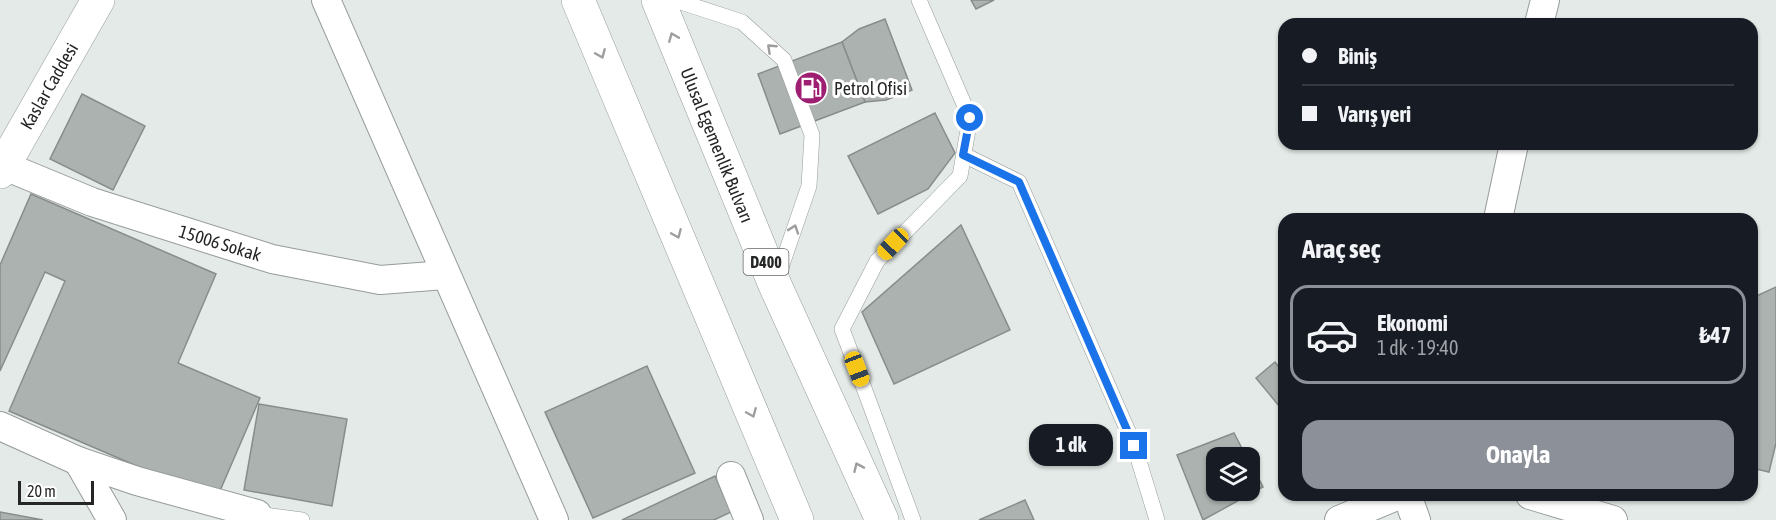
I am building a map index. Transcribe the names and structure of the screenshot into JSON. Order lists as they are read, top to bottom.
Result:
{
  "streets": {
    "main road": ["Kaslar Caddesi", "Ulusal Egemenlik Bulvarı", "D400"],
    "street": ["15006 Sokak"]
  },
  "crossings": [
    ["Kaslar Caddesi", "15006 Sokak"]
  ],
  "places": {
    "fuel station": ["Petrol Ofisi"]
  },
  "scale_bar": "20 m",
  "page": {
    "banner": ["Biniş", "Varış yeri"],
    "heading": "Araç seç",
    "list": [
      {
        "name": "Ekonomi",
        "note": "1 dk · 19:40",
        "value": "₺47"
      }
    ],
    "buttons": "Onayla",
    "bubble": "1 dk",
    "scale": "20 m"
  }
}
